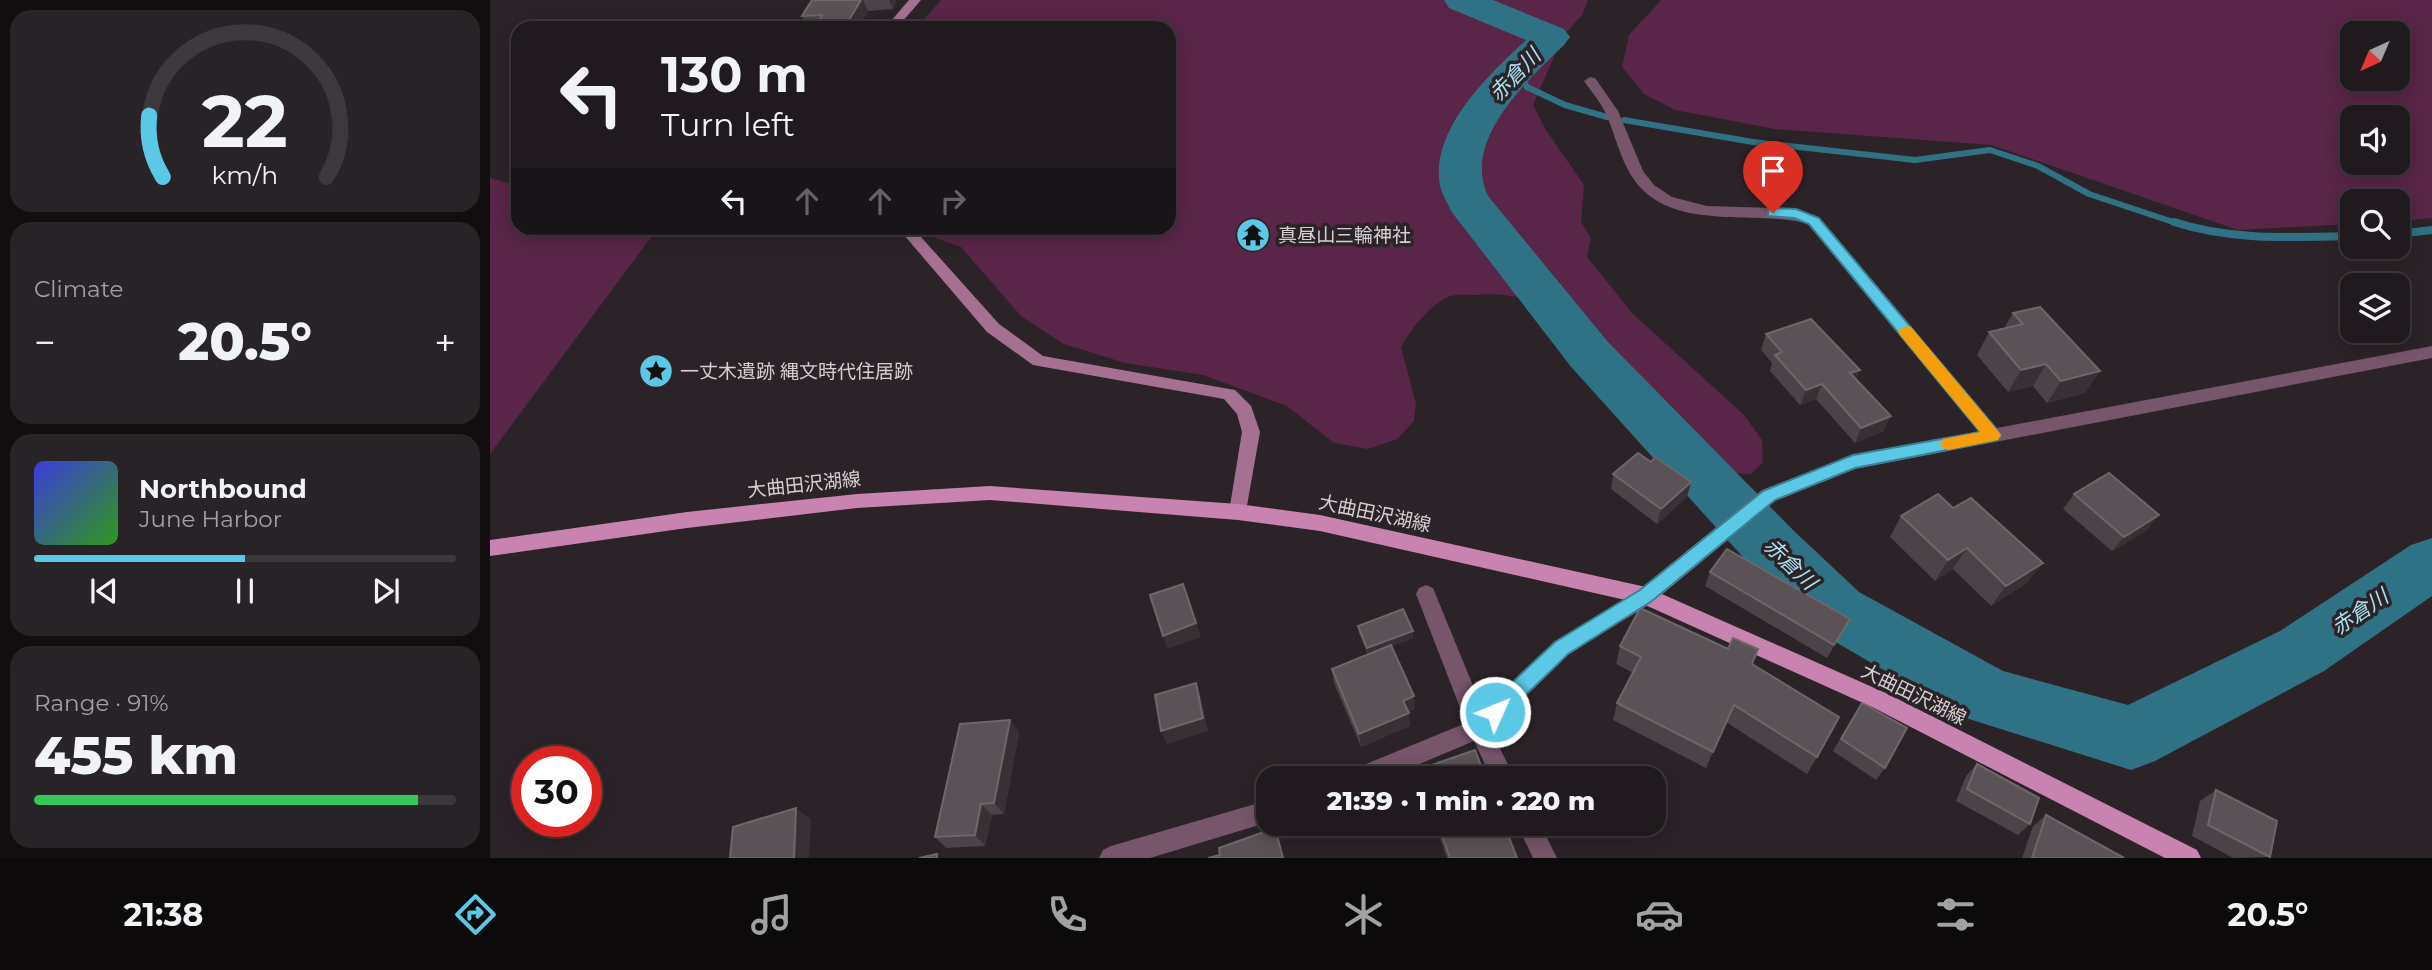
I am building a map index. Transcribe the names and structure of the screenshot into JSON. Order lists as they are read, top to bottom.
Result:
{
  "streets": {
    "main road": ["大曲田沢湖線"]
  },
  "water": ["赤倉川"],
  "places": {
    "temple": ["真昼山三輪神社"],
    "place": ["一丈木遺跡 縄文時代住居跡"]
  },
  "north": "bottom left",
  "page": {
    "turn": ["130 m", "Turn left"],
    "tile": [
      "Climate",
      ["Range · 91%", "455 km"]
    ],
    "heat": ["−", "20.5°", "+"],
    "song": ["Northbound", "June Harbor"],
    "limit": "30",
    "trip": "21:39 · 1 min · 220 m",
    "tabs": ["21:38", "20.5°"],
    "gauge": ["22", "km/h"]
  }
}
